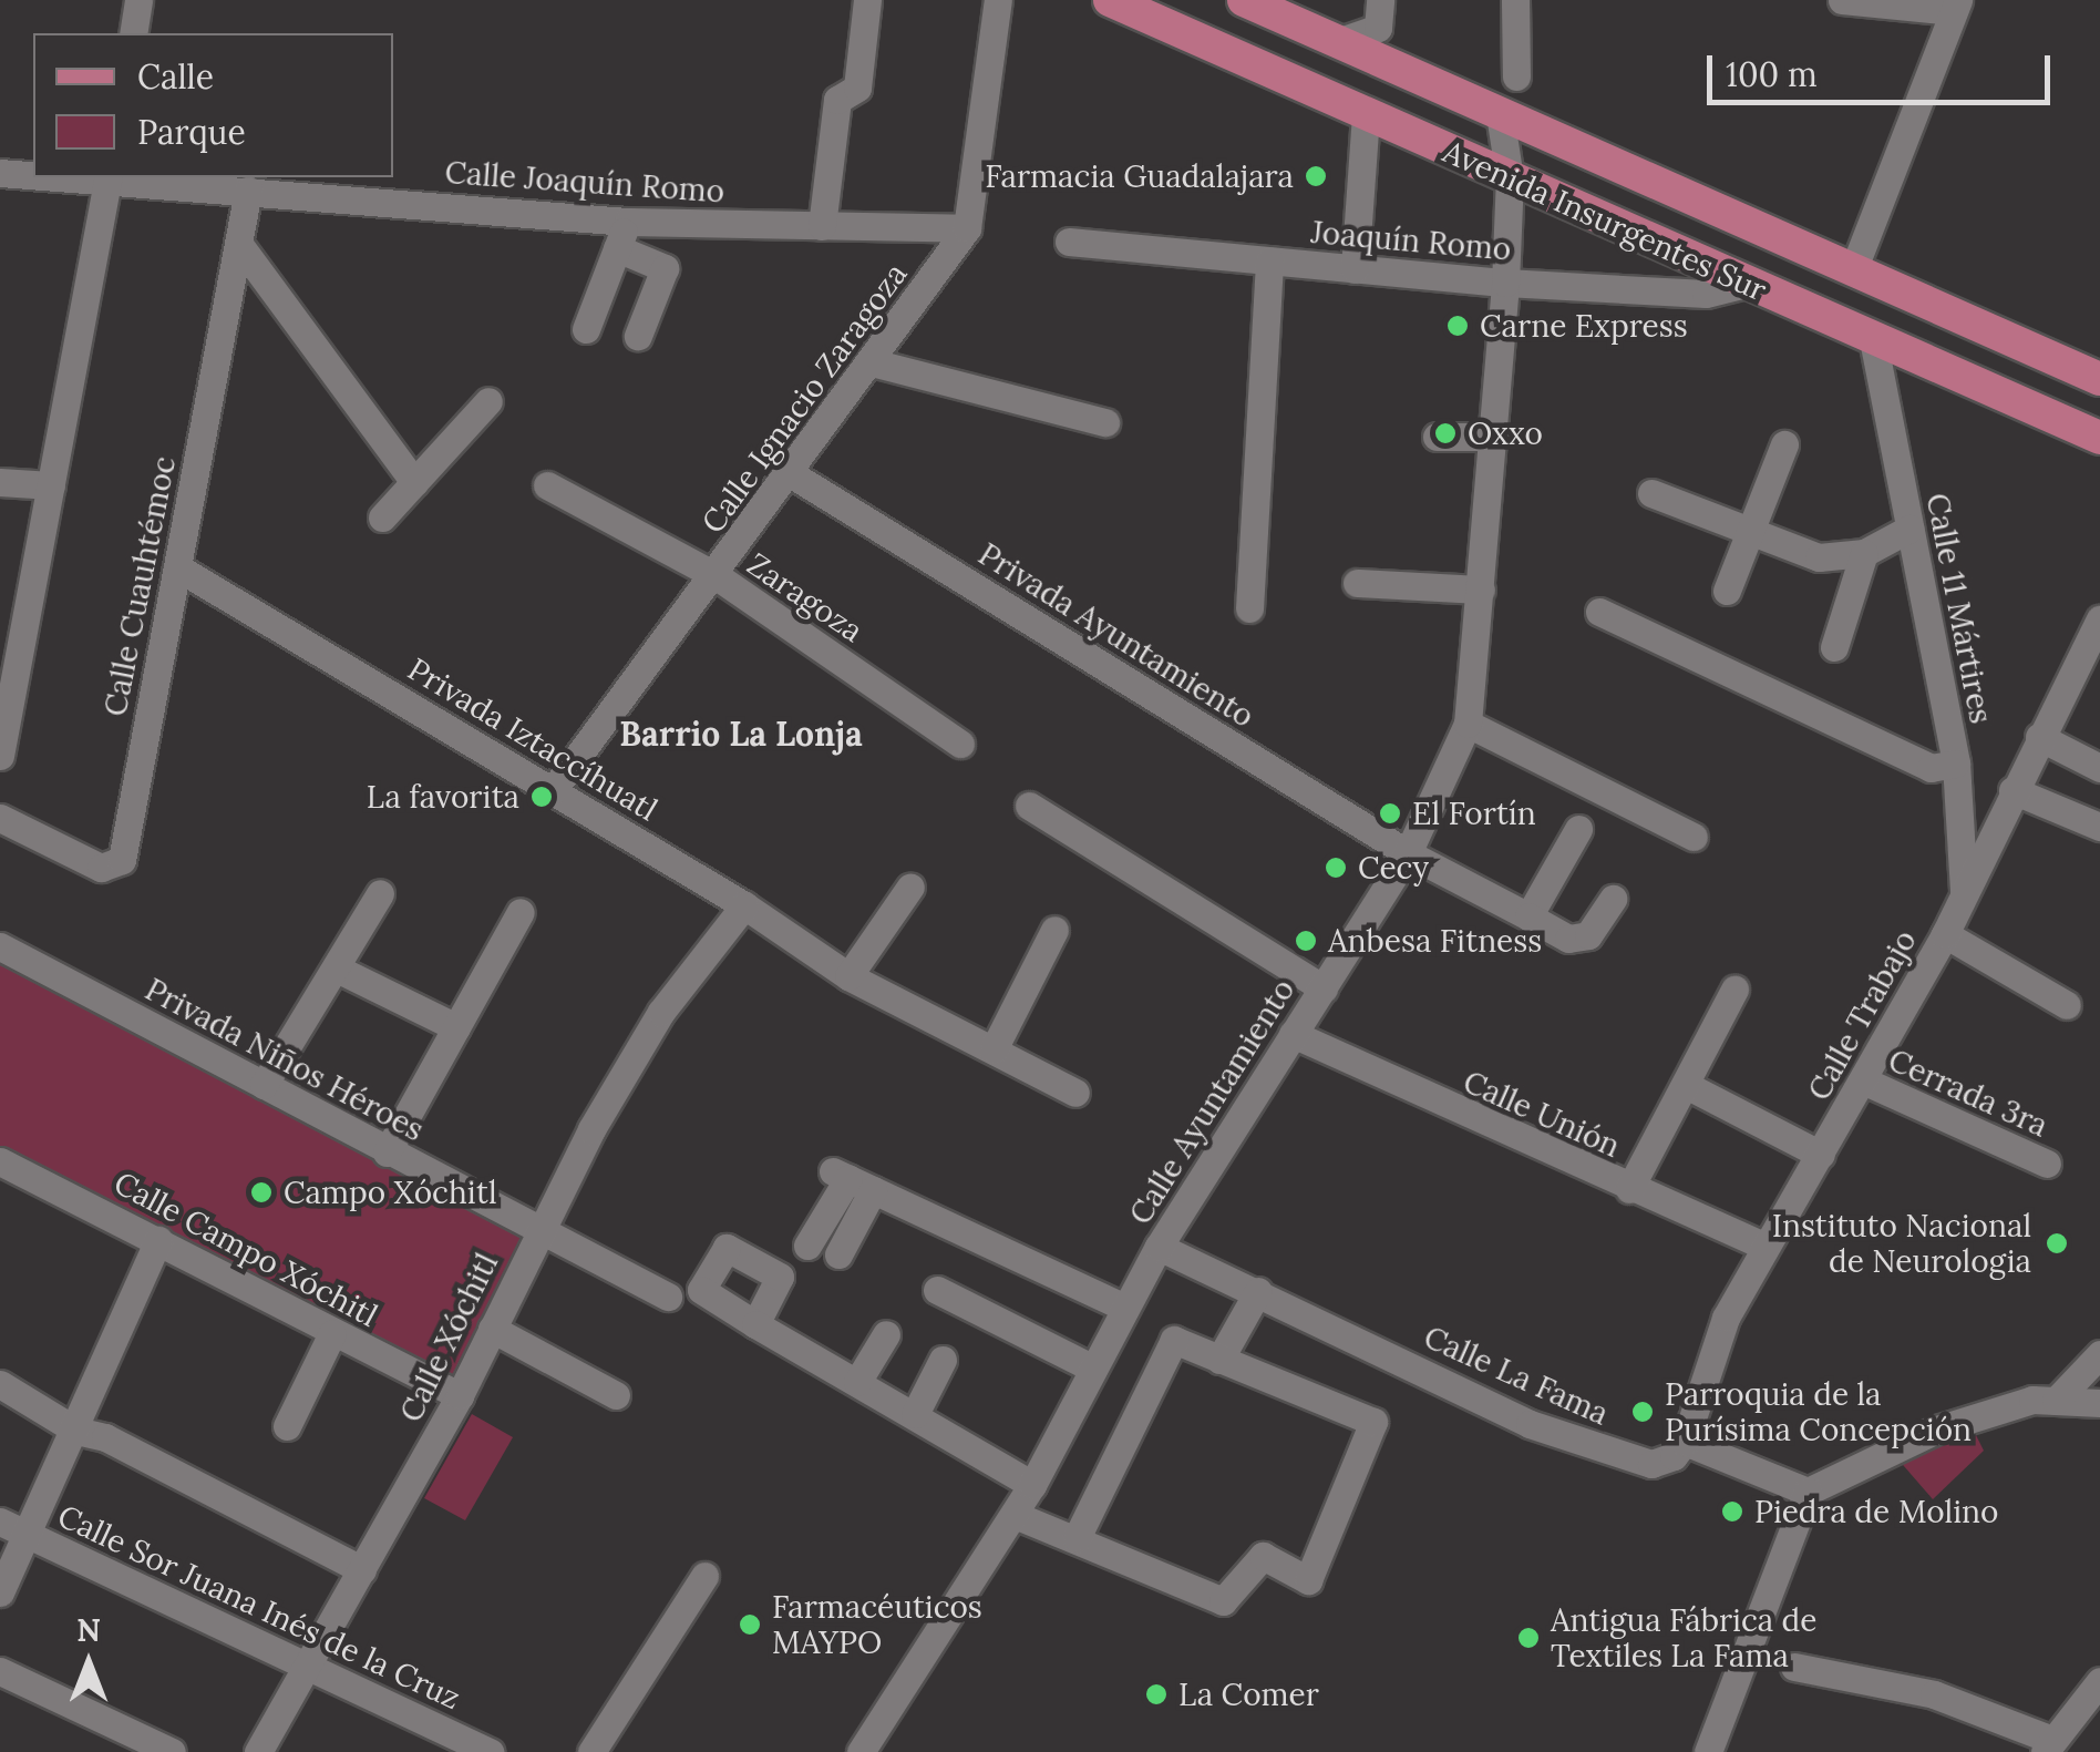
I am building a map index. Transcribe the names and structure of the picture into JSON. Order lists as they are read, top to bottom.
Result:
{
  "streets": {
    "main road": ["Avenida Insurgentes Sur"],
    "street": [
      "Calle Joaquín Romo",
      "Joaquín Romo",
      "Calle Ignacio Zaragoza",
      "Calle Cuauhtémoc",
      "Zaragoza",
      "Calle 11 Mártires",
      "Privada Ayuntamiento",
      "Privada Iztaccíhuatl",
      "Calle Trabajo",
      "Privada Niños Héroes",
      "Cerrada 3ra",
      "Calle Ayuntamiento",
      "Calle Unión",
      "Calle Campo Xóchitl",
      "Calle Xóchitl",
      "Calle La Fama",
      "Calle Sor Juana Inés de la Cruz"
    ]
  },
  "crossings": [
    ["Calle Joaquín Romo", "Calle Ignacio Zaragoza"],
    ["Calle Joaquín Romo", "Calle Cuauhtémoc"],
    ["Avenida Insurgentes Sur", "Joaquín Romo"],
    ["Avenida Insurgentes Sur", "Calle 11 Mártires"],
    ["Avenida Insurgentes Sur", "Calle Ayuntamiento"],
    ["Joaquín Romo", "Calle Ayuntamiento"],
    ["Calle Ignacio Zaragoza", "Zaragoza"],
    ["Calle Ignacio Zaragoza", "Privada Ayuntamiento"],
    ["Calle Ignacio Zaragoza", "Privada Iztaccíhuatl"],
    ["Calle Cuauhtémoc", "Privada Iztaccíhuatl"],
    ["Calle 11 Mártires", "Calle Trabajo"],
    ["Privada Ayuntamiento", "Calle Ayuntamiento"],
    ["Privada Iztaccíhuatl", "Calle Xóchitl"],
    ["Calle Trabajo", "Cerrada 3ra"],
    ["Calle Trabajo", "Calle Unión"],
    ["Calle Trabajo", "Calle La Fama"],
    ["Privada Niños Héroes", "Calle Xóchitl"],
    ["Calle Ayuntamiento", "Calle Unión"],
    ["Calle Ayuntamiento", "Calle La Fama"],
    ["Calle Campo Xóchitl", "Calle Xóchitl"],
    ["Calle Xóchitl", "Calle Sor Juana Inés de la Cruz"]
  ],
  "districts": ["Barrio La Lonja"],
  "places": [
    "Farmacia Guadalajara",
    "Carne Express",
    "Oxxo",
    "La favorita",
    "El Fortín",
    "Cecy",
    "Anbesa Fitness",
    "Campo Xóchitl",
    "Instituto Nacional de Neurologia",
    "Parroquia de la Purísima Concepción",
    "Piedra de Molino",
    "Farmacéuticos MAYPO",
    "Antigua Fábrica de Textiles La Fama",
    "La Comer"
  ],
  "legend": ["Calle", "Parque"],
  "scale_bar": "100 m",
  "north": "top"
}
